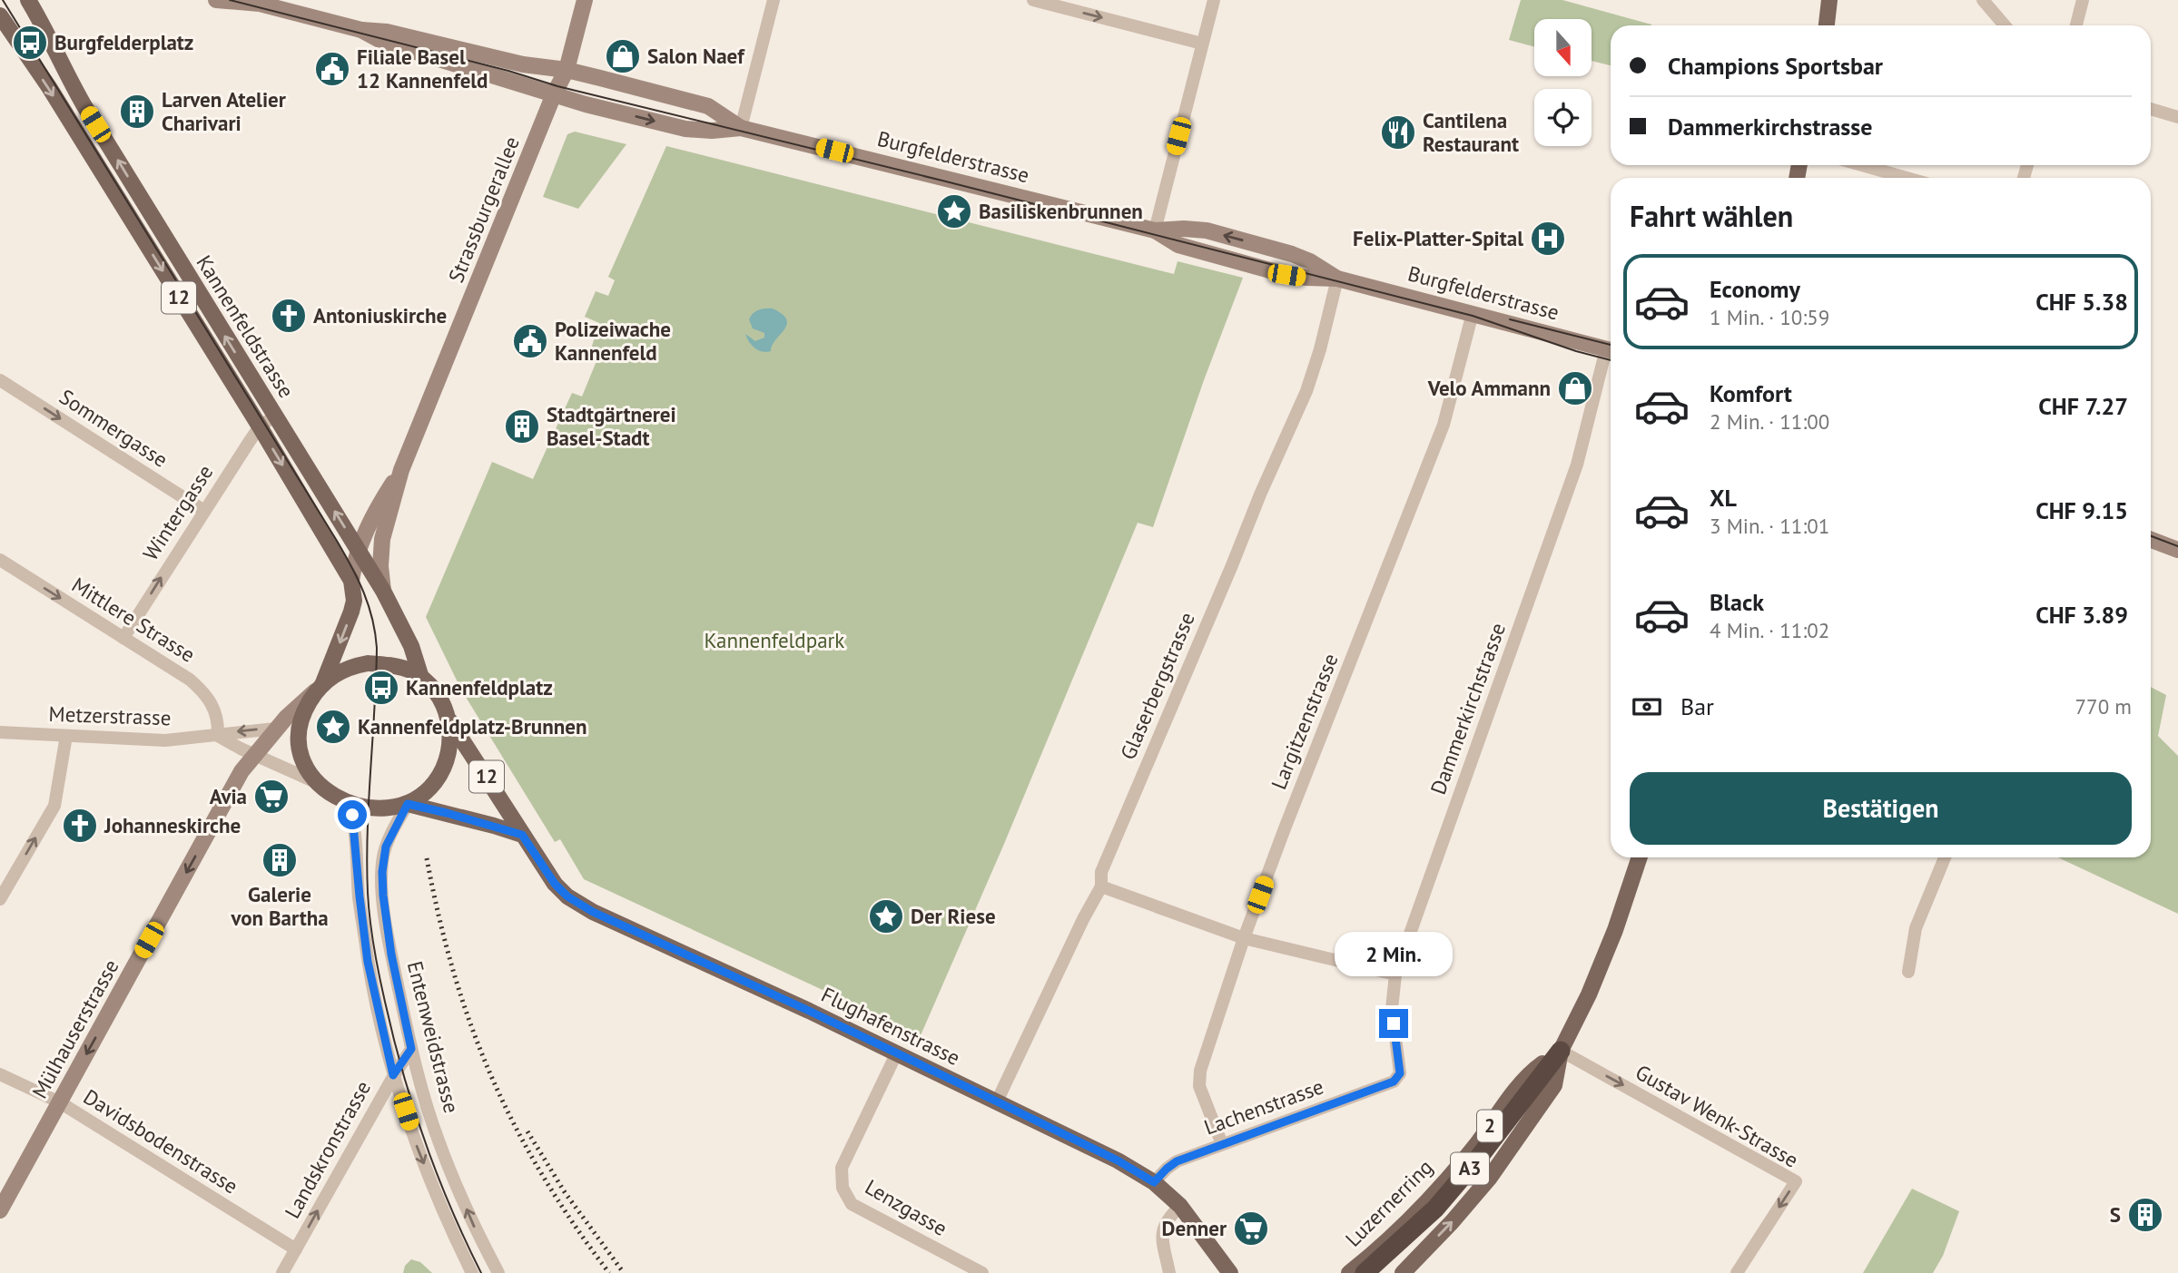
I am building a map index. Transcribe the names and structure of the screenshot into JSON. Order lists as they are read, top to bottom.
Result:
{
  "streets": {
    "highway": ["A3"],
    "main road": [
      "Burgfelderstrasse",
      "Strassburgerallee",
      "12",
      "Kannenfeldstrasse",
      "Flughafenstrasse",
      "Mülhauserstrasse",
      "2",
      "Luzernerring"
    ],
    "street": [
      "Sommergasse",
      "Wintergasse",
      "Mittlere Strasse",
      "Glaserbergstrasse",
      "Dammerkirchstrasse",
      "Metzerstrasse",
      "Largitzenstrasse",
      "Entenweidstrasse",
      "Lachenstrasse",
      "Gustav Wenk-Strasse",
      "Davidsbodenstrasse",
      "Landskronstrasse",
      "Lenzgasse"
    ]
  },
  "crossings": [
    ["Burgfelderstrasse", "Strassburgerallee"],
    ["Burgfelderstrasse", "Glaserbergstrasse"],
    ["Burgfelderstrasse", "Largitzenstrasse"],
    ["Strassburgerallee", "Kannenfeldstrasse"],
    ["12", "Kannenfeldstrasse"],
    ["12", "Flughafenstrasse"],
    ["12", "Mülhauserstrasse"],
    ["12", "Entenweidstrasse"],
    ["Kannenfeldstrasse", "Wintergasse"],
    ["Kannenfeldstrasse", "Flughafenstrasse"],
    ["Kannenfeldstrasse", "Mülhauserstrasse"],
    ["Kannenfeldstrasse", "Entenweidstrasse"],
    ["Sommergasse", "Wintergasse"],
    ["Wintergasse", "Mittlere Strasse"],
    ["Mittlere Strasse", "Metzerstrasse"],
    ["Glaserbergstrasse", "Flughafenstrasse"],
    ["Dammerkirchstrasse", "Lachenstrasse"],
    ["Metzerstrasse", "Mülhauserstrasse"],
    ["Largitzenstrasse", "Lachenstrasse"],
    ["Flughafenstrasse", "Mülhauserstrasse"],
    ["Flughafenstrasse", "Entenweidstrasse"],
    ["Flughafenstrasse", "Lachenstrasse"],
    ["Flughafenstrasse", "Lenzgasse"],
    ["Mülhauserstrasse", "Entenweidstrasse"],
    ["Mülhauserstrasse", "Davidsbodenstrasse"],
    ["Entenweidstrasse", "Landskronstrasse"],
    ["Gustav Wenk-Strasse", "A3"],
    ["Gustav Wenk-Strasse", "Luzernerring"],
    ["Davidsbodenstrasse", "Landskronstrasse"],
    ["A3", "Luzernerring"]
  ],
  "one_way": [
    "Sommergasse",
    "Wintergasse",
    "Mittlere Strasse",
    "Mülhauserstrasse",
    "Landskronstrasse"
  ],
  "parks": ["Kannenfeldpark"],
  "places": {
    "bus stop": ["Burgfelderplatz", "Kannenfeldplatz"],
    "shop": ["Salon Naef", "Velo Ammann"],
    "public building": ["Filiale Basel 12 Kannenfeld", "Polizeiwache Kannenfeld"],
    "building": [
      "Larven Atelier Charivari",
      "Stadtgärtnerei Basel-Stadt",
      "Galerie von Bartha",
      "S"
    ],
    "restaurant": ["Cantilena Restaurant"],
    "place": ["Basiliskenbrunnen", "Kannenfeldplatz-Brunnen", "Der Riese"],
    "hospital": ["Felix-Platter-Spital"],
    "church": ["Antoniuskirche", "Johanneskirche"],
    "supermarket": ["Avia", "Denner"]
  },
  "north": "bottom",
  "page": {
    "banner": ["Champions Sportsbar", "Dammerkirchstrasse"],
    "heading": "Fahrt wählen",
    "list": [
      {
        "name": "Economy",
        "note": "1 Min. · 10:59",
        "value": "CHF 5.38"
      },
      {
        "name": "Komfort",
        "note": "2 Min. · 11:00",
        "value": "CHF 7.27"
      },
      {
        "name": "XL",
        "note": "3 Min. · 11:01",
        "value": "CHF 9.15"
      },
      {
        "name": "Black",
        "note": "4 Min. · 11:02",
        "value": "CHF 3.89"
      }
    ],
    "pay": ["Bar", "770 m"],
    "buttons": "Bestätigen",
    "bubble": "2 Min."
  }
}
